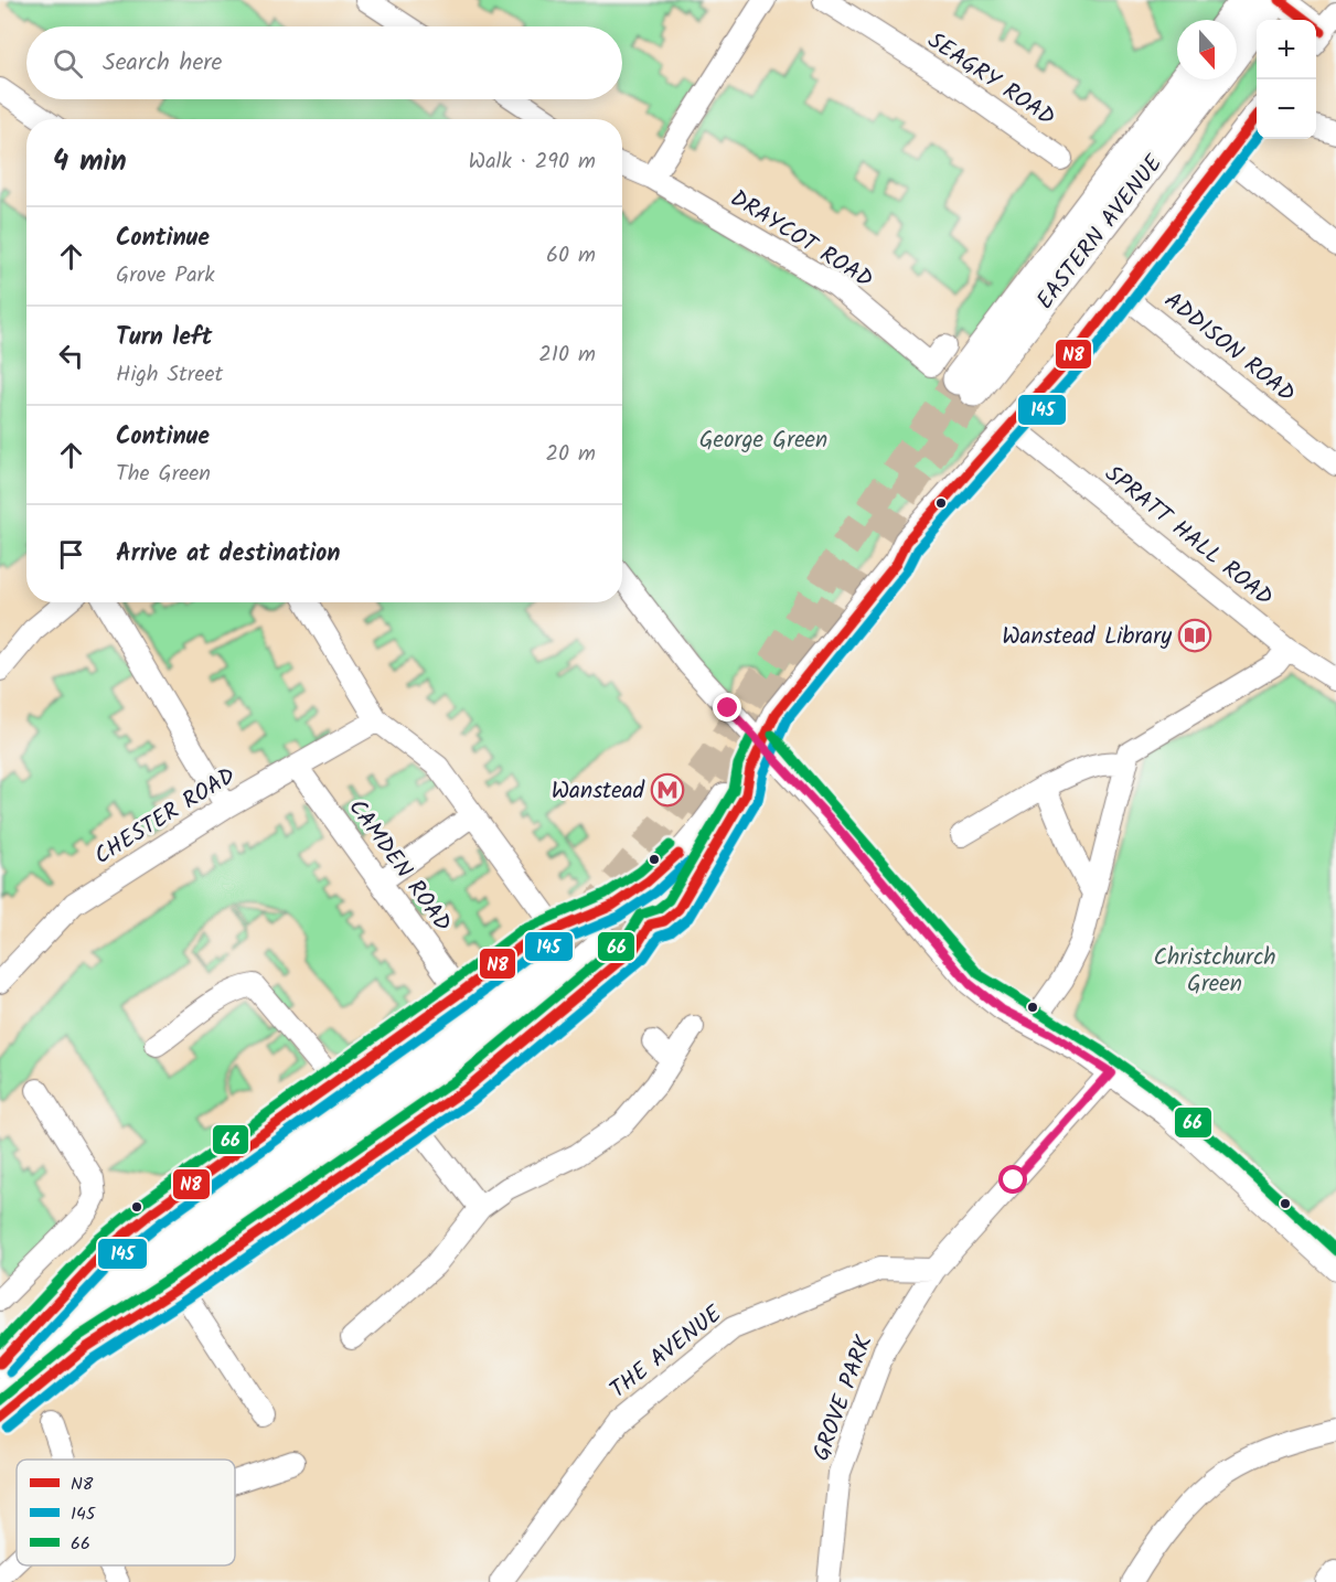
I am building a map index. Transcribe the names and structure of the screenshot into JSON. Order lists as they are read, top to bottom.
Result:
{
  "streets": {
    "highway": ["EASTERN AVENUE"],
    "street": [
      "SEAGRY ROAD",
      "DRAYCOT ROAD",
      "ADDISON ROAD",
      "SPRATT HALL ROAD",
      "CHESTER ROAD",
      "CAMDEN ROAD",
      "THE AVENUE",
      "GROVE PARK"
    ]
  },
  "crossings": [
    ["CHESTER ROAD", "CAMDEN ROAD"],
    ["THE AVENUE", "GROVE PARK"]
  ],
  "parks": ["George Green", "Christchurch Green"],
  "places": {
    "library": ["Wanstead Library"],
    "metro station": ["Wanstead"]
  },
  "lines": ["transit line N8", "transit line 145", "transit line 66"],
  "legend": ["N8", "145", "66"],
  "north": "bottom",
  "page": {
    "map_buttons": ["+", "−"],
    "search": "Search here",
    "heading": ["4 min", "Walk · 290 m"],
    "list": [
      ["Continue", "Grove Park", "60 m"],
      ["Turn left", "High Street", "210 m"],
      ["Continue", "The Green", "20 m"],
      "Arrive at destination"
    ]
  }
}
